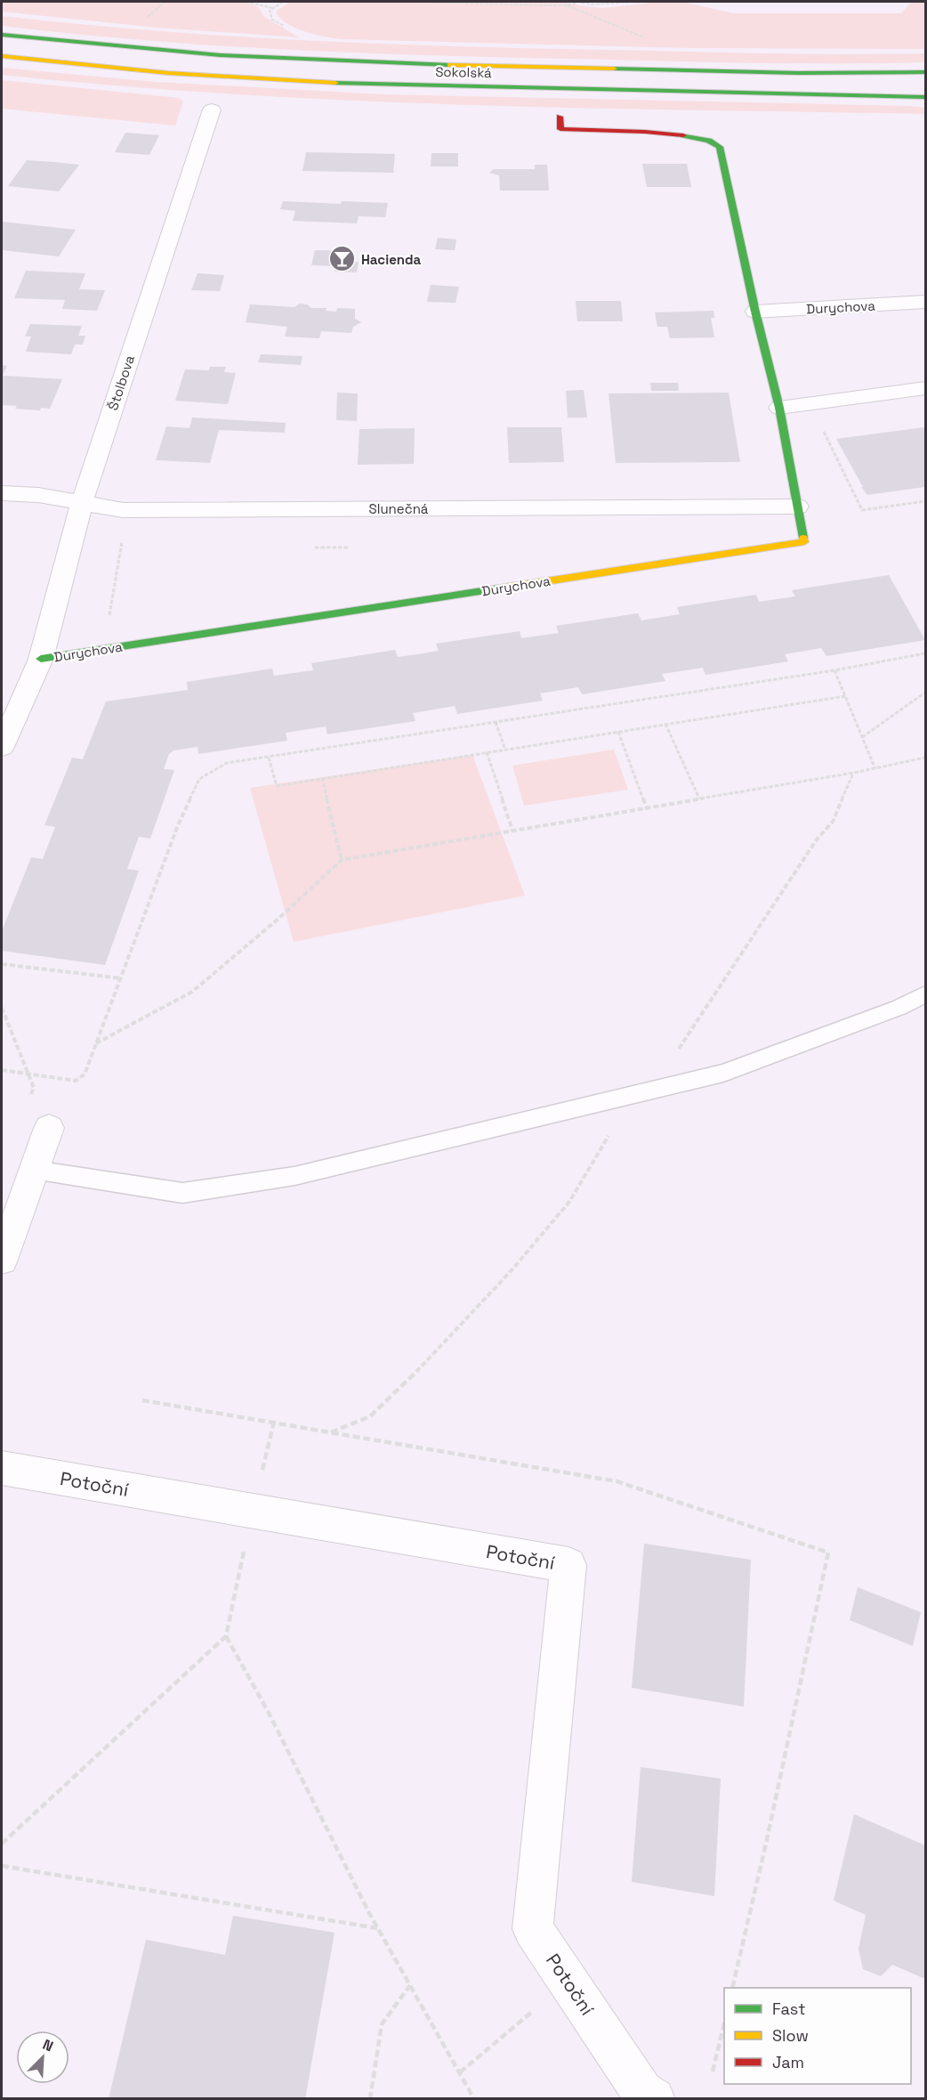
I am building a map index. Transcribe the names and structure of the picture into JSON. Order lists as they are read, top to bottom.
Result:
{
  "streets": {
    "main road": ["Sokolská", "Durychova"],
    "street": ["Štolbova", "Slunečná", "Potoční"]
  },
  "crossings": [
    ["Durychova", "Štolbova"],
    ["Durychova", "Slunečná"],
    ["Štolbova", "Slunečná"]
  ],
  "places": {
    "bar": ["Hacienda"]
  },
  "legend": ["Fast", "Slow", "Jam"],
  "north": "top right"
}
